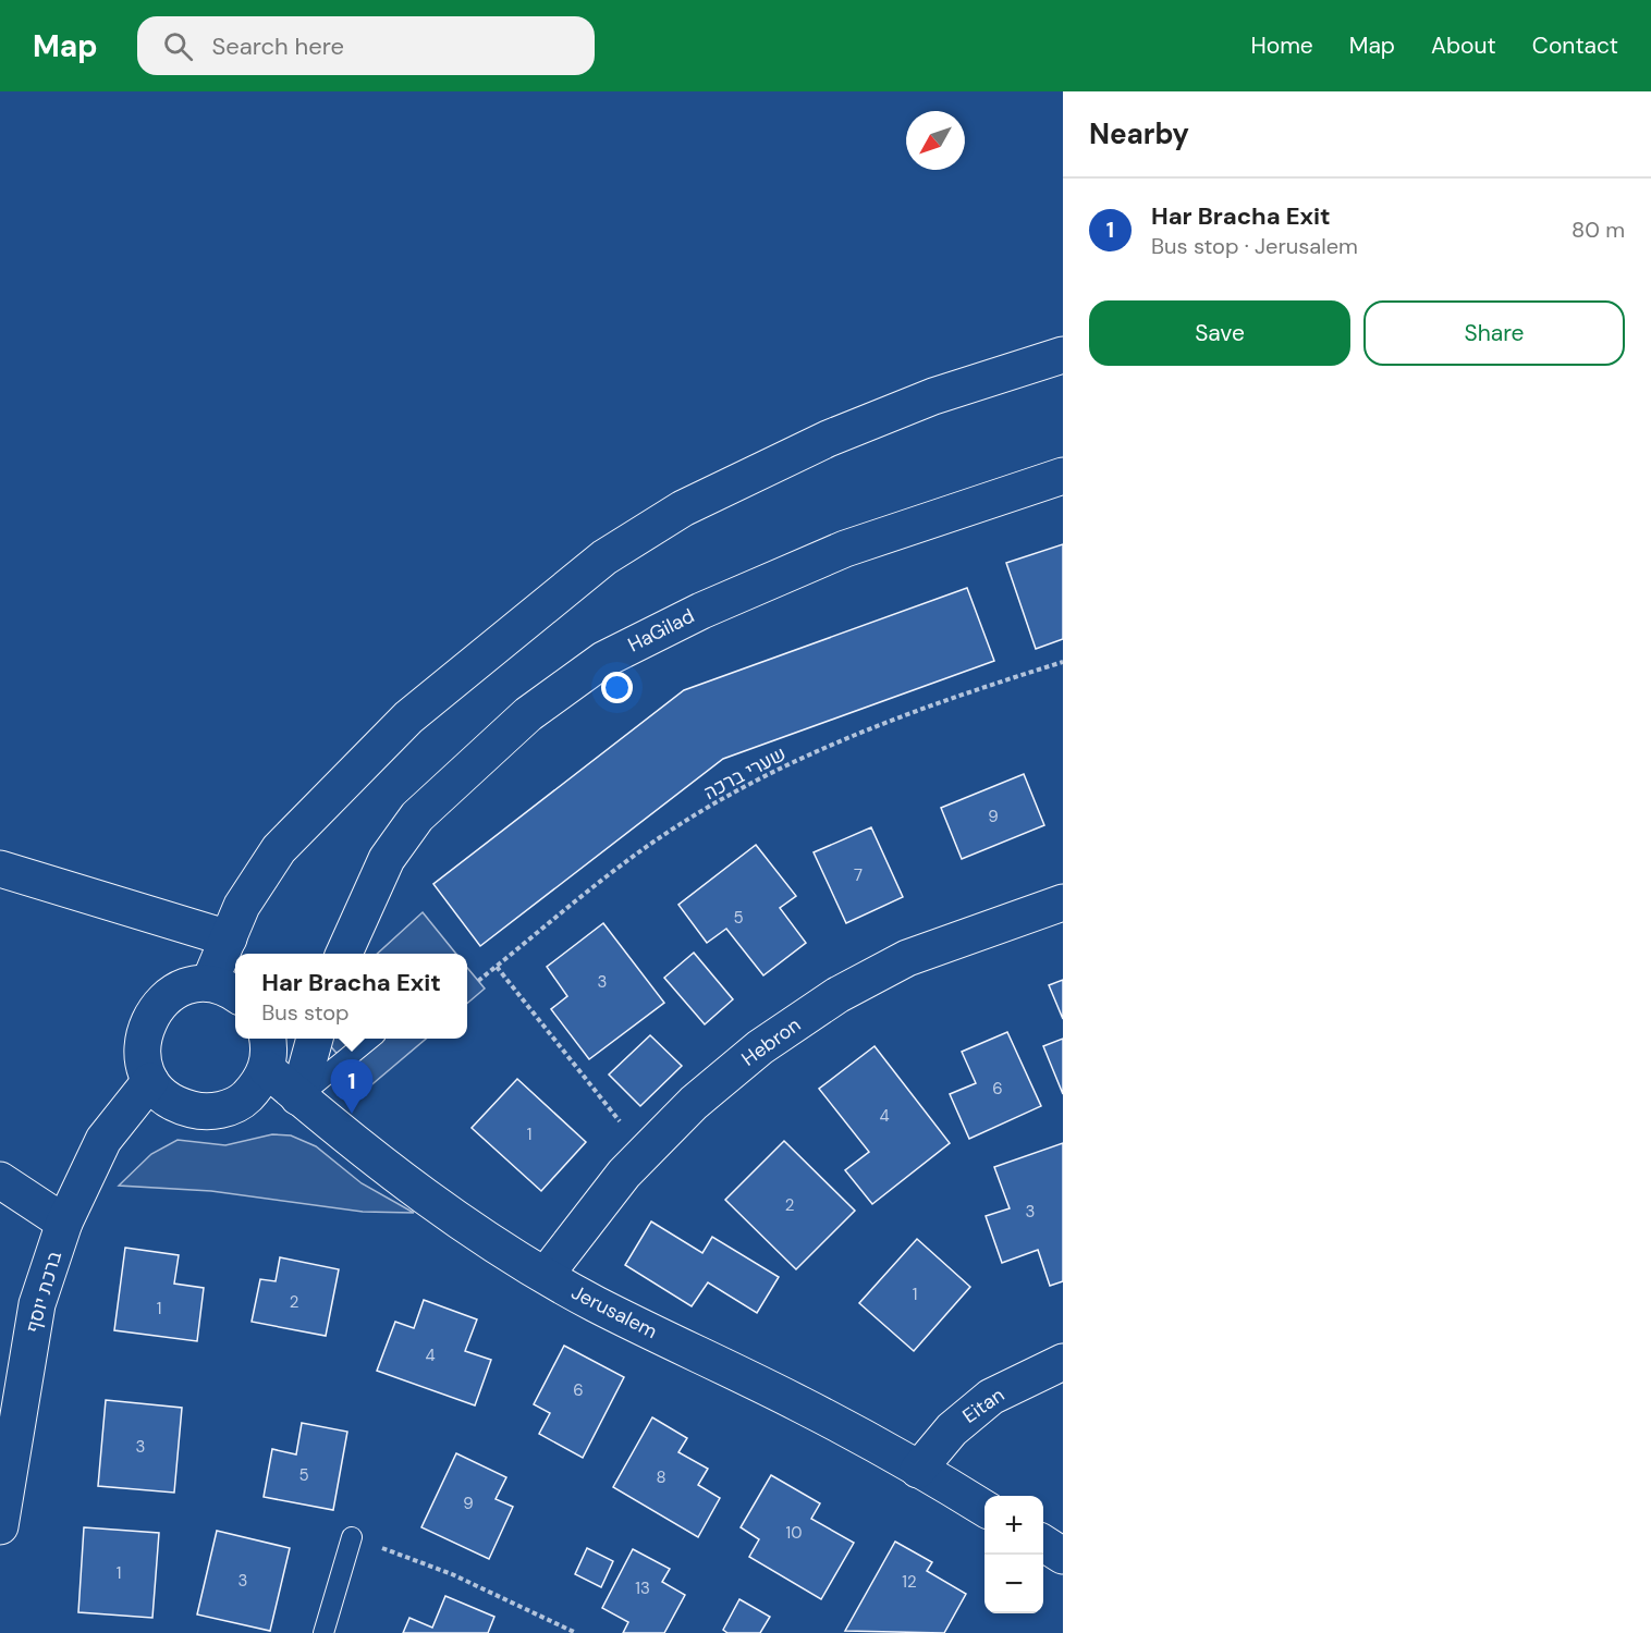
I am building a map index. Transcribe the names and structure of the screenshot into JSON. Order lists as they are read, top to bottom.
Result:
{
  "streets": {
    "street": [
      "HaGilad",
      "Hebron",
      "ברכת יוסף",
      "Jerusalem",
      "Eitan"
    ],
    "path": ["שערי ברכה"]
  },
  "crossings": [
    ["Hebron", "Jerusalem"],
    ["Jerusalem", "Eitan"]
  ],
  "house_numbers": [
    "9",
    "7",
    "5",
    "3",
    "6",
    "4",
    "1",
    "2",
    "3",
    "1",
    "2",
    "1",
    "4",
    "6",
    "3",
    "5",
    "8",
    "9",
    "10",
    "1",
    "3",
    "12",
    "13"
  ],
  "north": "bottom left",
  "page": {
    "header": "Map",
    "search": "Search here",
    "nav": [
      "Home",
      "Map",
      "About",
      "Contact"
    ],
    "heading": "Nearby",
    "list": [
      {
        "mark": "1",
        "name": "Har Bracha Exit",
        "note": "Bus stop · Jerusalem",
        "value": "80 m"
      }
    ],
    "buttons": ["Save", "Share"],
    "popup": ["Har Bracha Exit", "Bus stop"],
    "pins": "1",
    "map_buttons": ["+", "−"]
  }
}
